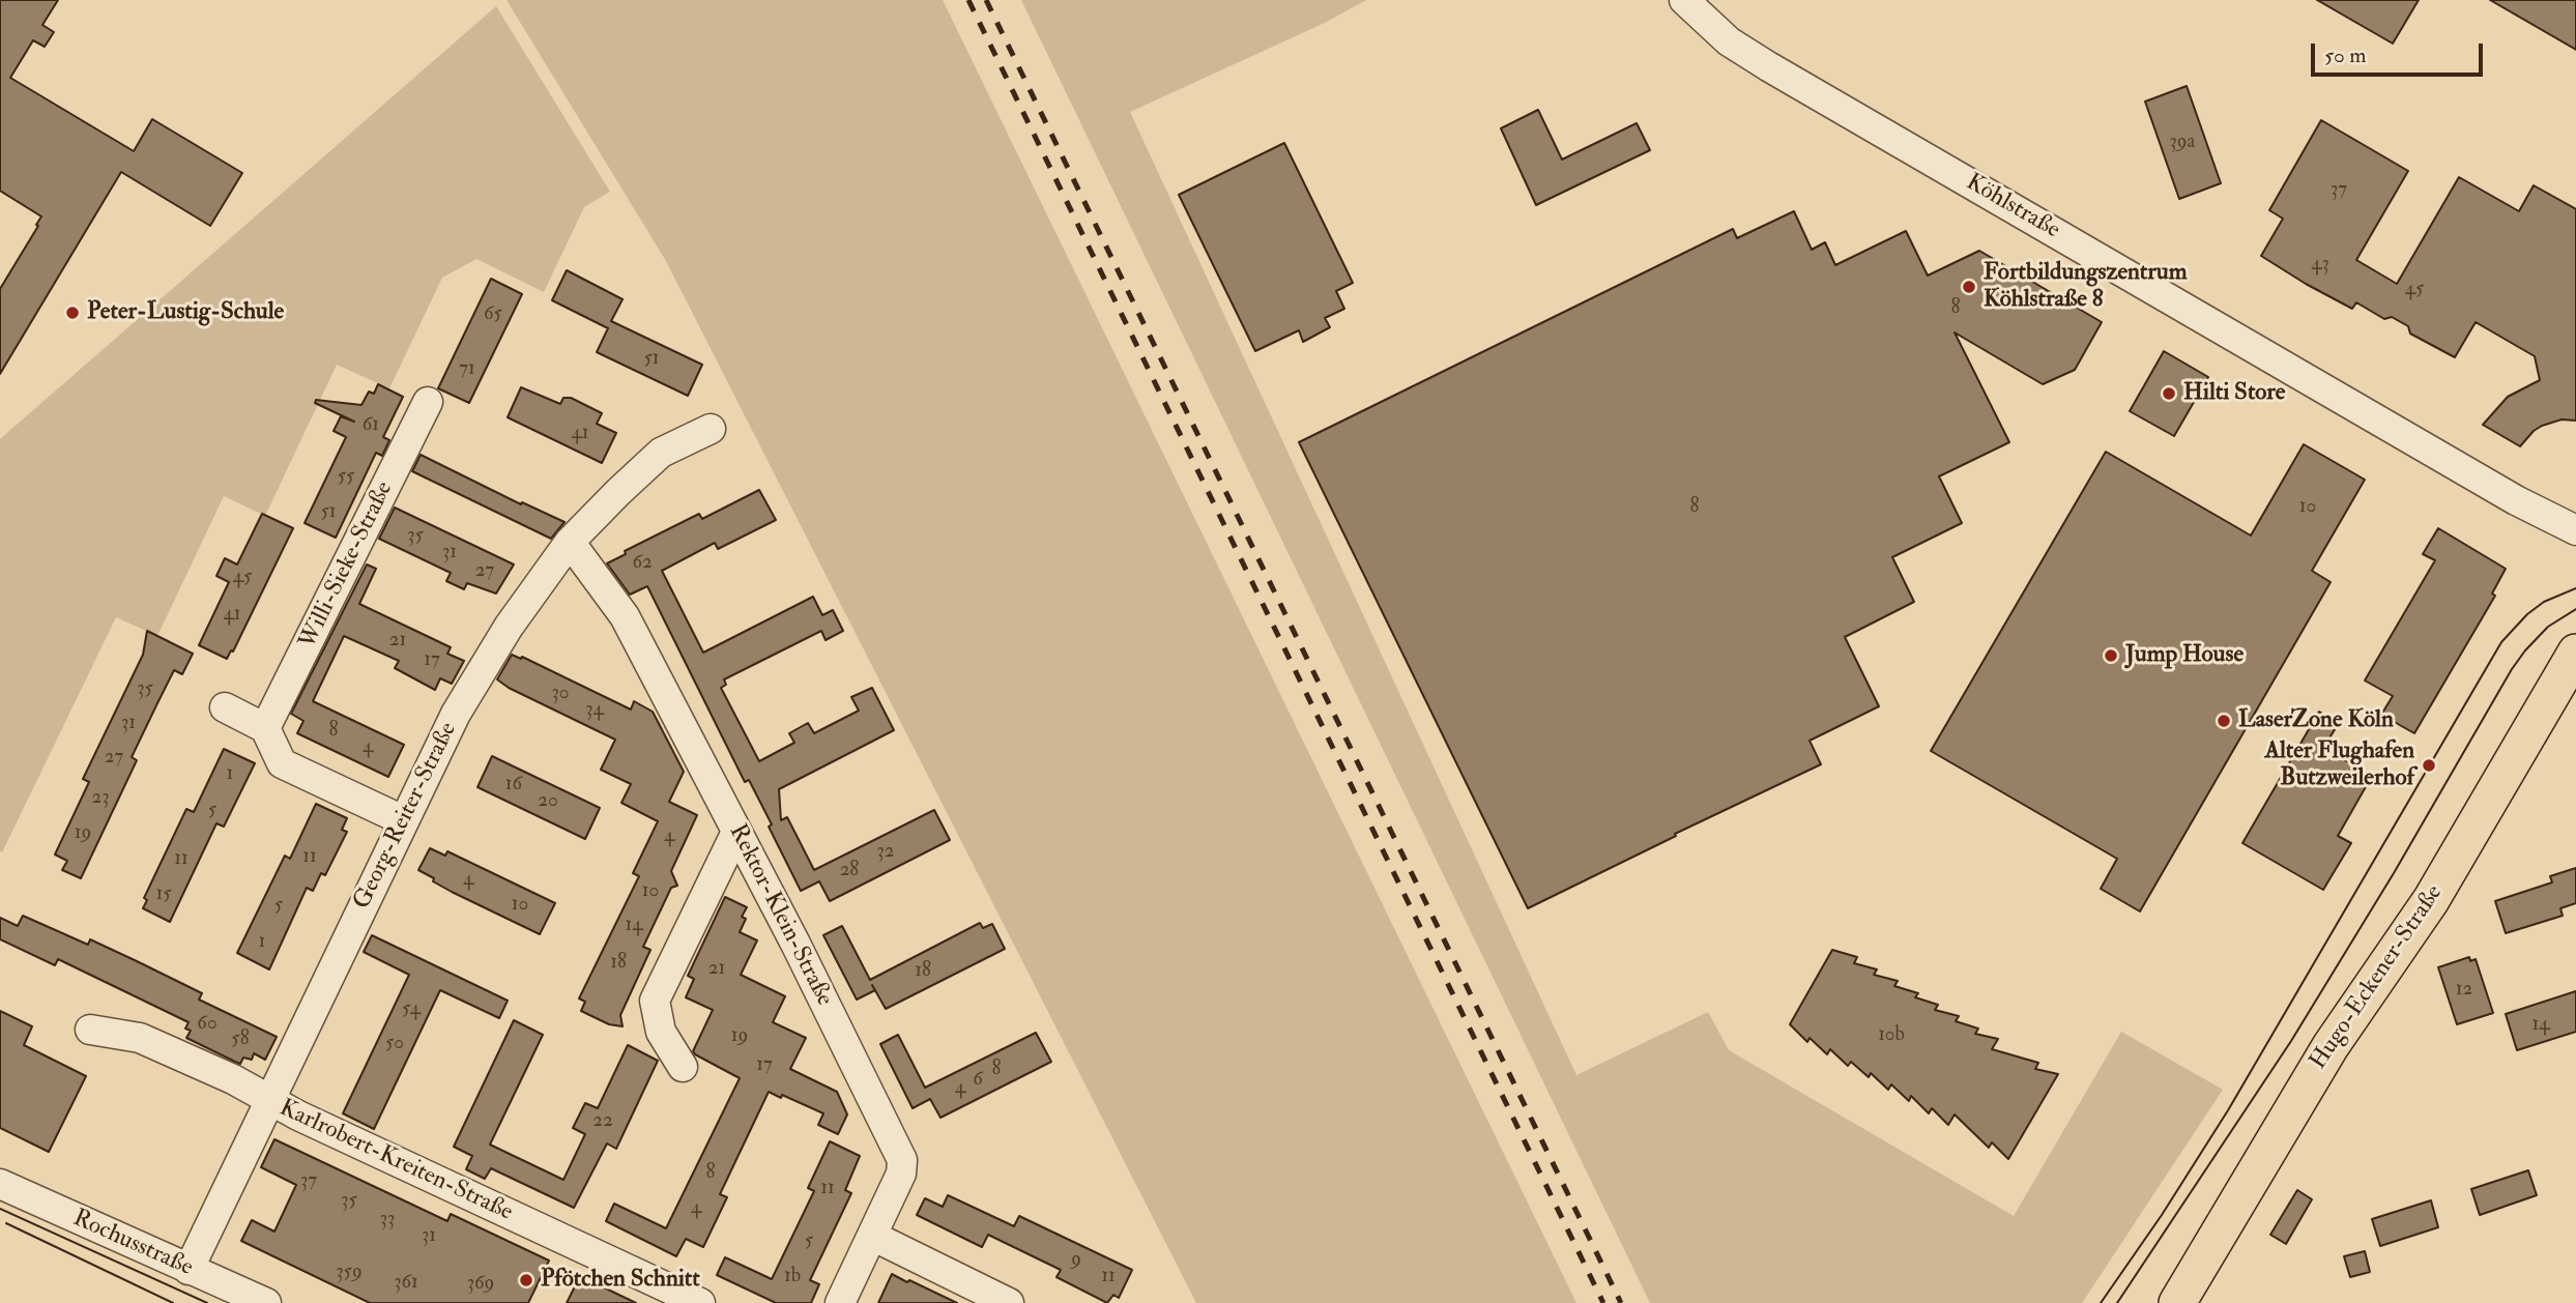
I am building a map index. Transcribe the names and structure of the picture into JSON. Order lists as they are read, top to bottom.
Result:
{
  "streets": {
    "main road": ["Hugo-Eckener-Straße"],
    "street": [
      "Köhlstraße",
      "Willi-Sieke-Straße",
      "Georg-Reiter-Straße",
      "Rektor-Klein-Straße",
      "Karlrobert-Kreiten-Straße",
      "Rochusstraße"
    ]
  },
  "crossings": [
    ["Georg-Reiter-Straße", "Rektor-Klein-Straße"],
    ["Georg-Reiter-Straße", "Karlrobert-Kreiten-Straße"],
    ["Georg-Reiter-Straße", "Rochusstraße"]
  ],
  "places": [
    "Fortbildungszentrum Köhlstraße 8",
    "Peter-Lustig-Schule",
    "Hilti Store",
    "Jump House",
    "LaserZone Köln",
    "Alter Flughafen Butzweilerhof",
    "Pfötchen Schnitt"
  ],
  "house_numbers": [
    "39a",
    "37",
    "43",
    "45",
    "8",
    "65",
    "51",
    "71",
    "61",
    "41",
    "55",
    "8",
    "10",
    "51",
    "35",
    "31",
    "62",
    "27",
    "45",
    "41",
    "21",
    "17",
    "35",
    "30",
    "34",
    "31",
    "8",
    "4",
    "27",
    "1",
    "16",
    "23",
    "20",
    "5",
    "19",
    "4",
    "32",
    "11",
    "11",
    "28",
    "4",
    "10",
    "15",
    "10",
    "5",
    "14",
    "1",
    "18",
    "21",
    "18",
    "12",
    "54",
    "60",
    "14",
    "10b",
    "19",
    "58",
    "50",
    "17",
    "8",
    "6",
    "4",
    "22",
    "8",
    "37",
    "11",
    "35",
    "4",
    "33",
    "31",
    "5",
    "9",
    "359",
    "1b",
    "11",
    "361",
    "369"
  ],
  "scale_bar": "50 m"
}
